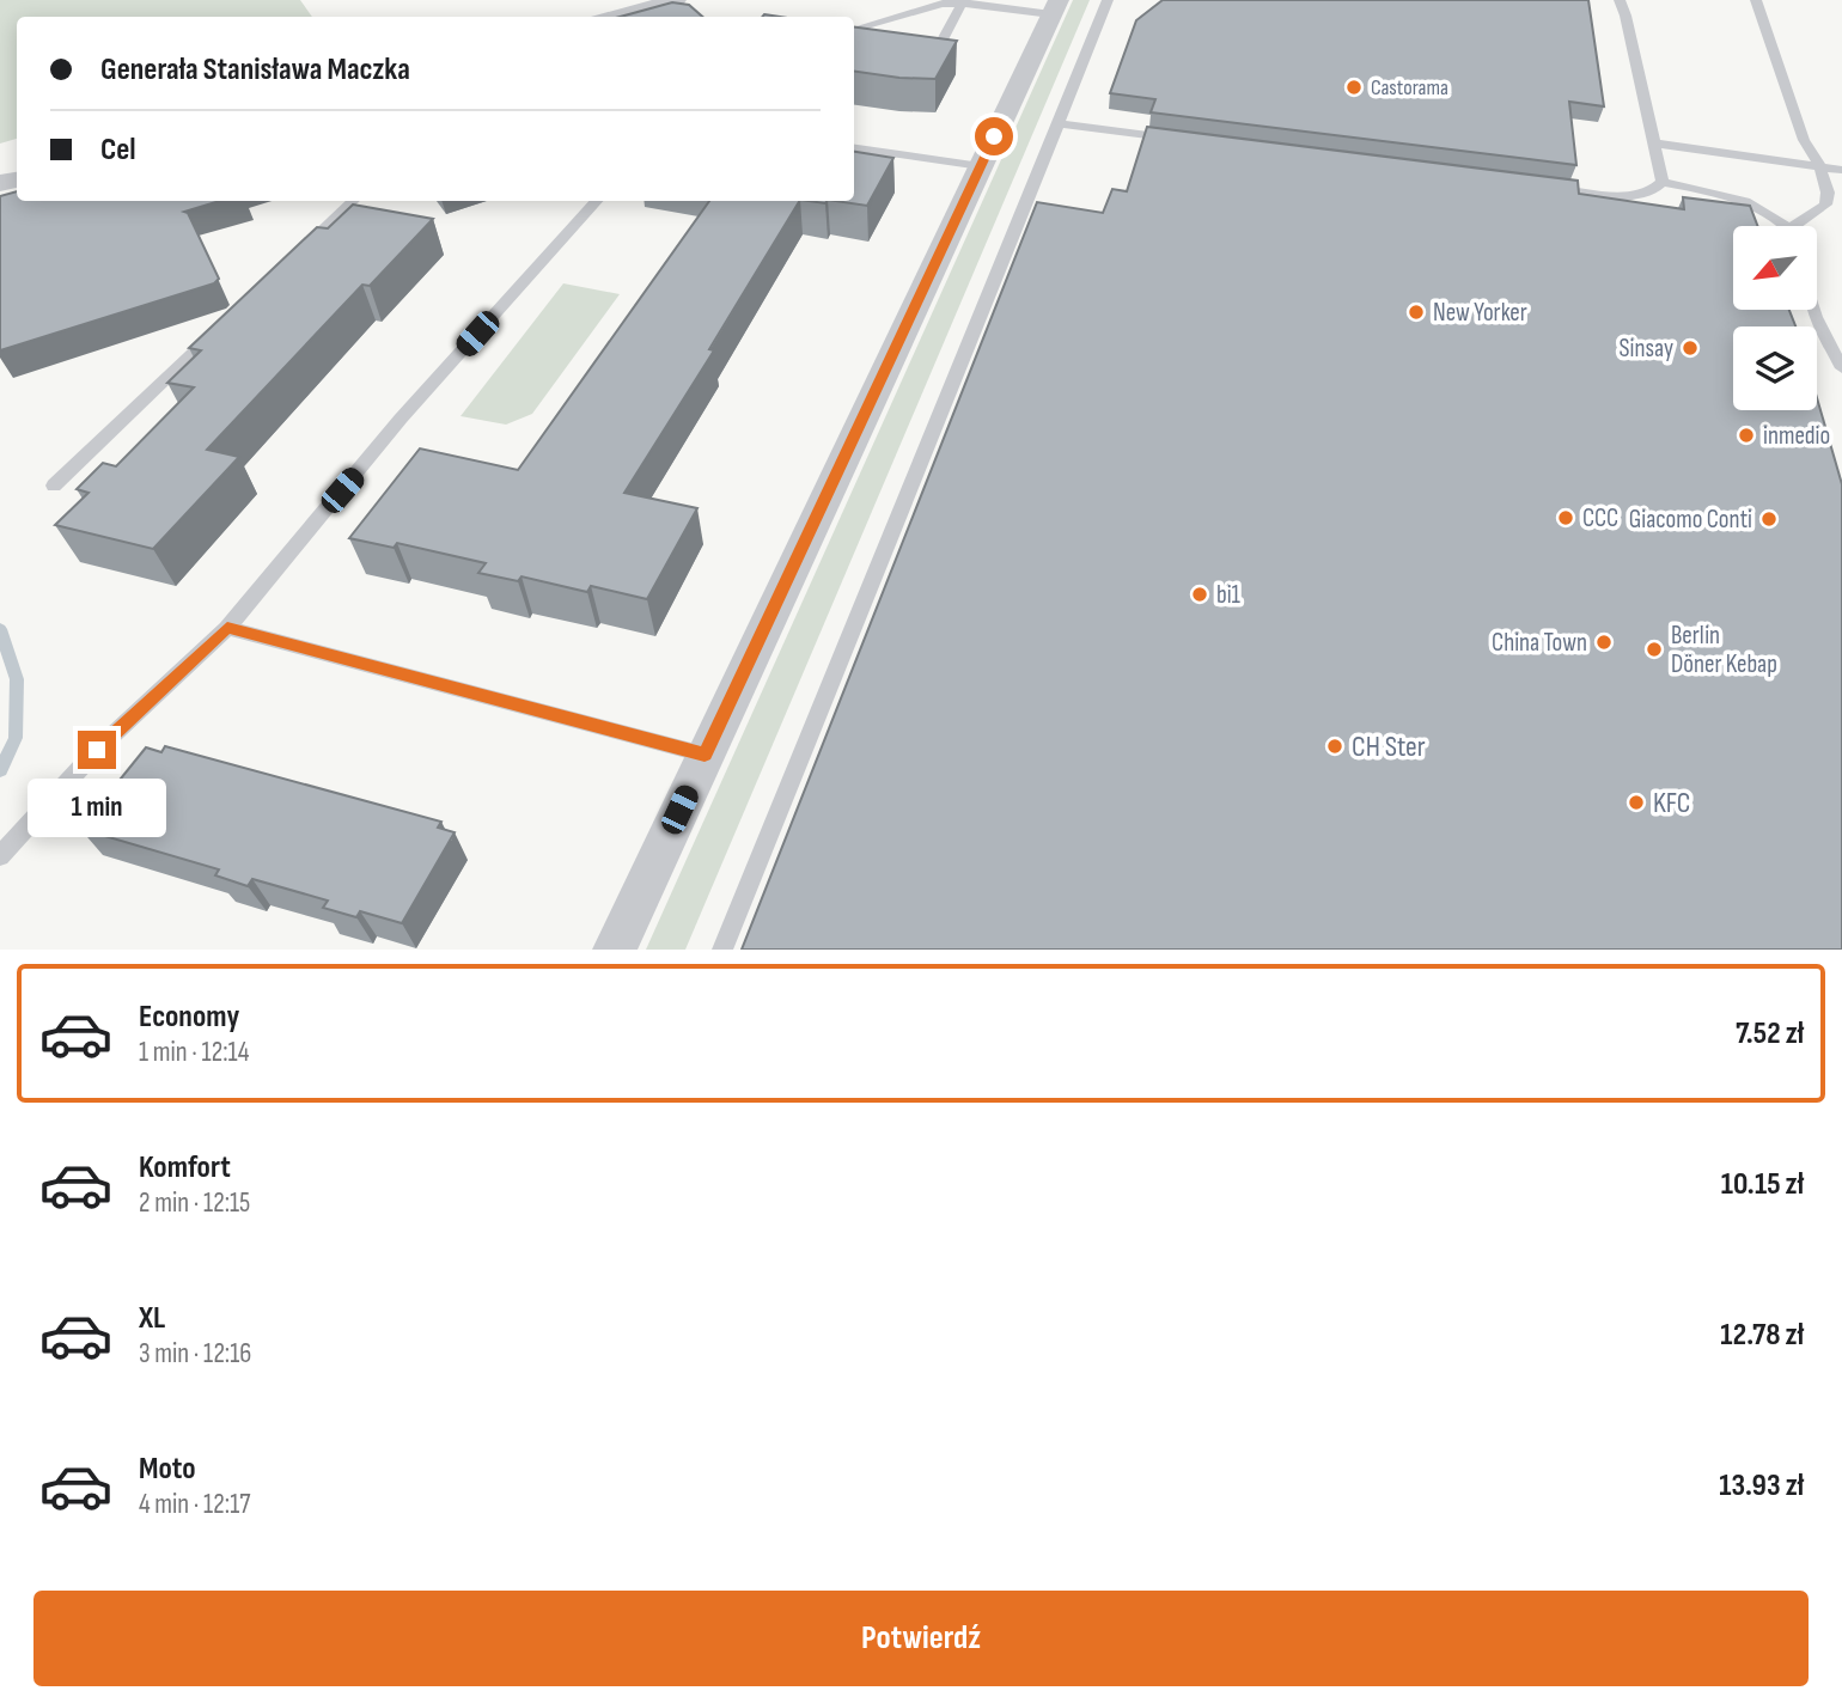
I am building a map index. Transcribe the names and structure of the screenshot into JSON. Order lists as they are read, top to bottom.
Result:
{
  "places": [
    "Castorama",
    "New Yorker",
    "Sinsay",
    "inmedio",
    "CCC",
    "Giacomo Conti",
    "bi1",
    "China Town",
    "Berlin Döner Kebap",
    "CH Ster",
    "KFC"
  ],
  "north": "bottom left",
  "page": {
    "banner": ["Generała Stanisława Maczka", "Cel"],
    "bubble": "1 min",
    "list": [
      {
        "name": "Economy",
        "note": "1 min · 12:14",
        "value": "7.52 zł"
      },
      {
        "name": "Komfort",
        "note": "2 min · 12:15",
        "value": "10.15 zł"
      },
      {
        "name": "XL",
        "note": "3 min · 12:16",
        "value": "12.78 zł"
      },
      {
        "name": "Moto",
        "note": "4 min · 12:17",
        "value": "13.93 zł"
      }
    ],
    "buttons": "Potwierdź"
  }
}
